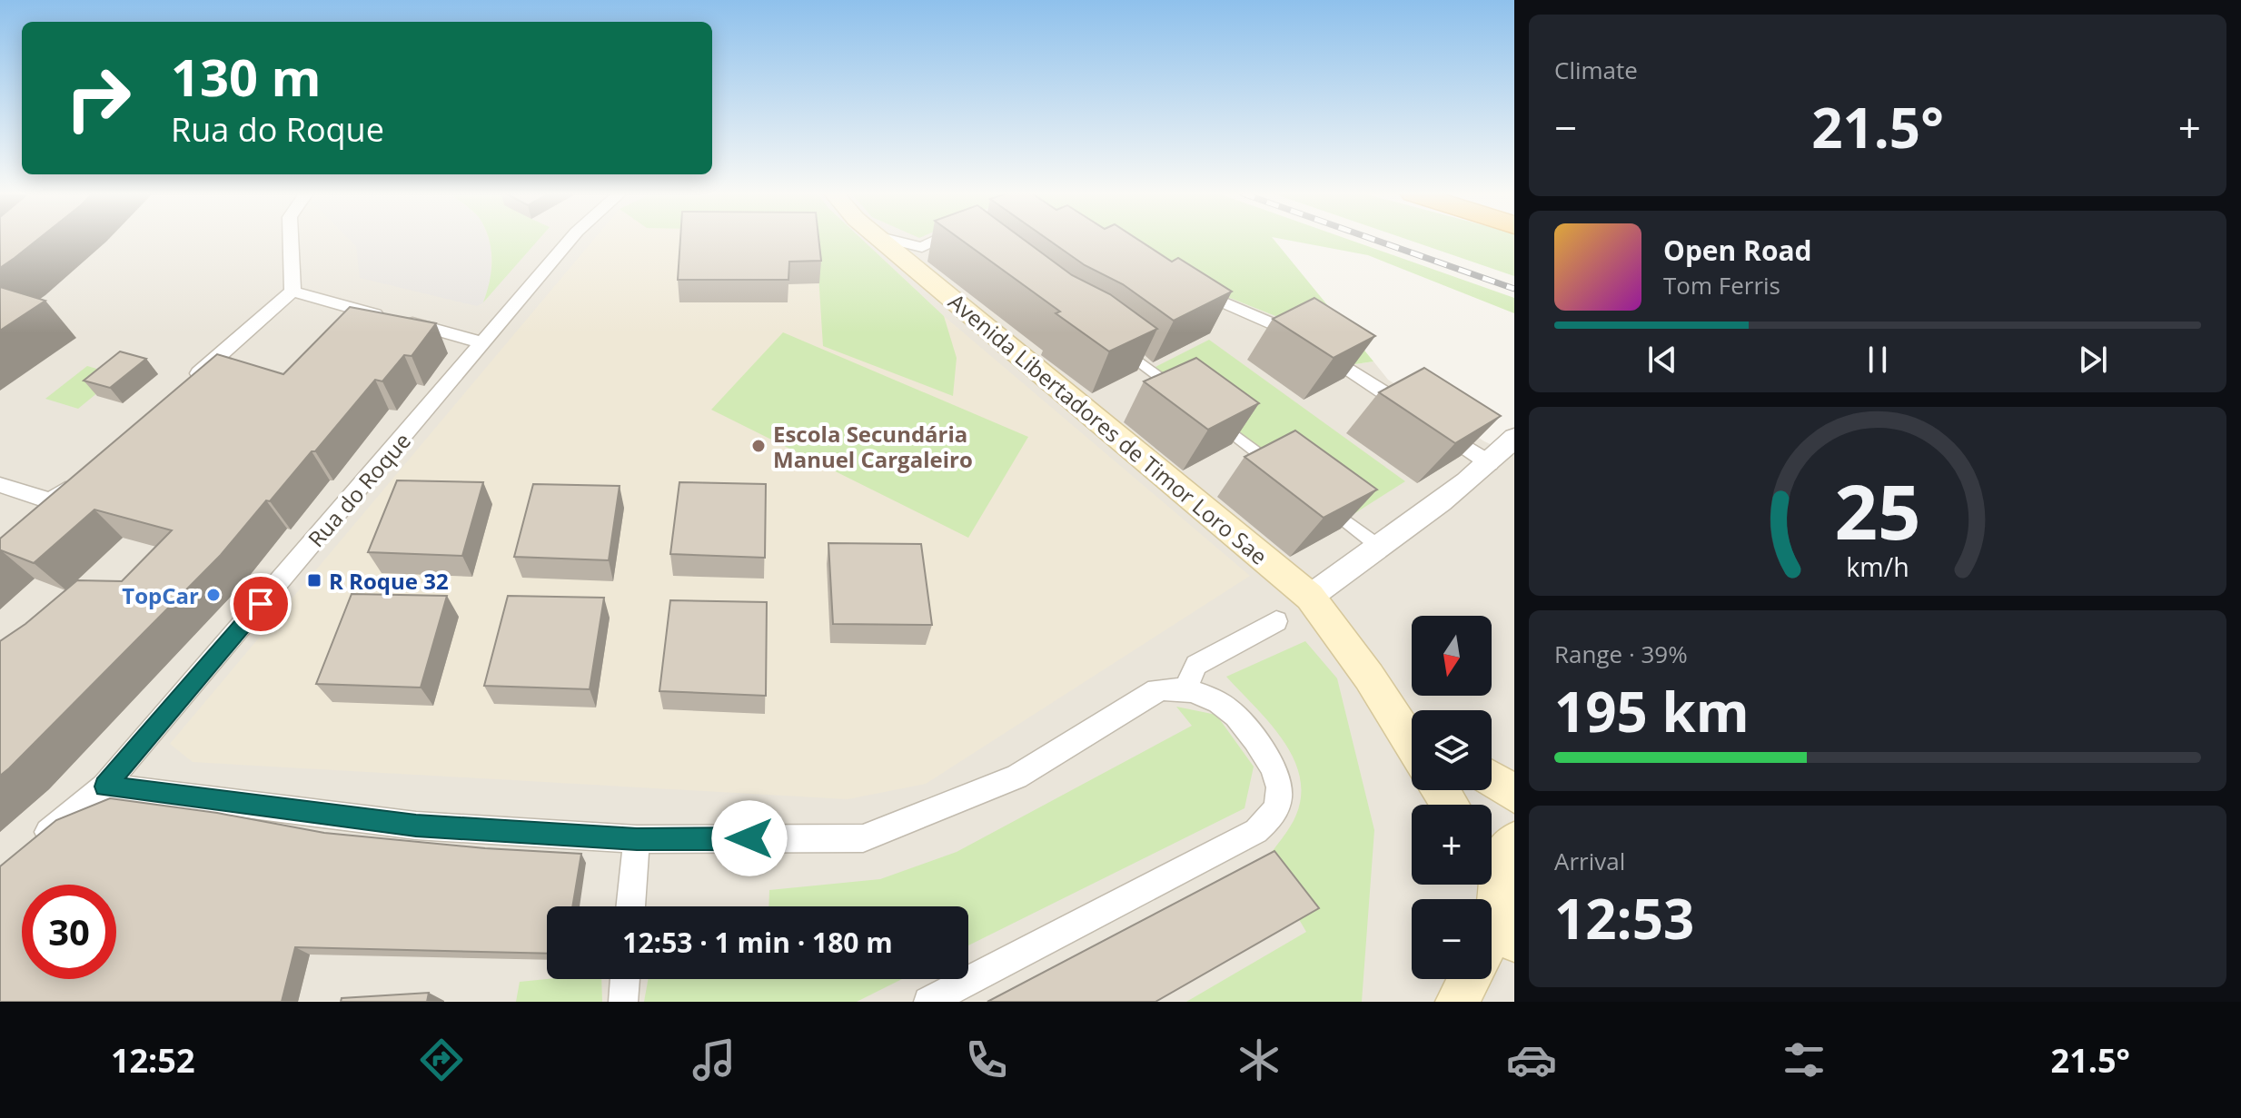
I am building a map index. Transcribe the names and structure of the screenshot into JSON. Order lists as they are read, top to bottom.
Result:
{
  "streets": {
    "main road": ["Avenida Libertadores de Timor Loro Sae"],
    "street": ["Rua do Roque"]
  },
  "places": {
    "other": ["Escola Secundária Manuel Cargaleiro", "TopCar"],
    "transit": ["R Roque 32"]
  },
  "north": "bottom",
  "page": {
    "tile": [
      "Climate",
      ["Range · 39%", "195 km"],
      ["Arrival", "12:53"]
    ],
    "turn": ["130 m", "Rua do Roque"],
    "heat": ["−", "21.5°", "+"],
    "song": ["Open Road", "Tom Ferris"],
    "map_buttons": ["+", "−"],
    "limit": "30",
    "trip": "12:53 · 1 min · 180 m",
    "tabs": ["12:52", "21.5°"],
    "gauge": ["25", "km/h"]
  }
}
